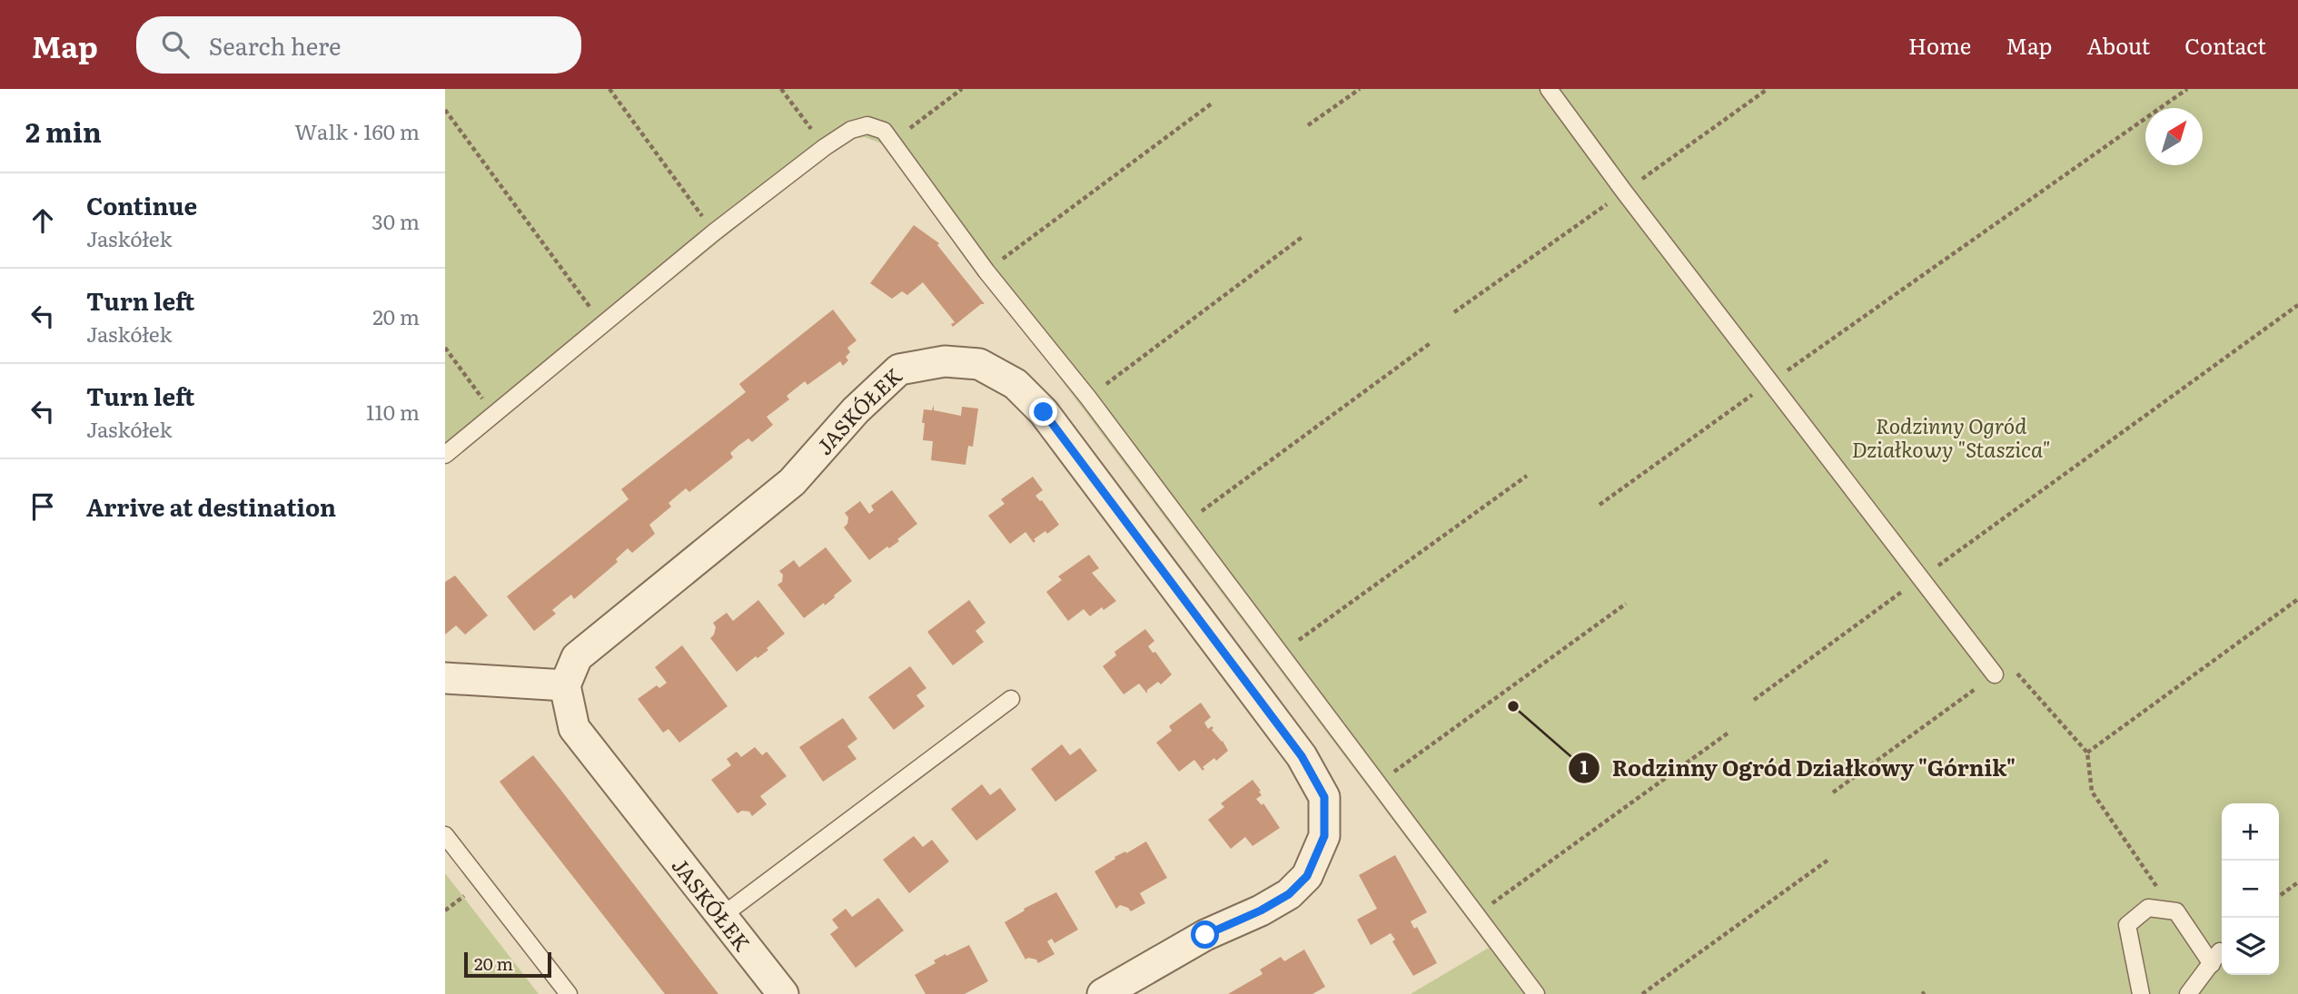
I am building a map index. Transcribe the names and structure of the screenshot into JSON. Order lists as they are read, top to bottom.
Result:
{
  "streets": {
    "street": ["JASKÓŁEK"]
  },
  "parks": ["Rodzinny Ogród Działkowy \"Staszica\""],
  "places": ["Rodzinny Ogród Działkowy \"Górnik\""],
  "scale_bar": "20 m",
  "north": "top right",
  "page": {
    "header": "Map",
    "search": "Search here",
    "nav": [
      "Home",
      "Map",
      "About",
      "Contact"
    ],
    "heading": ["2 min", "Walk · 160 m"],
    "list": [
      ["Continue", "Jaskółek", "30 m"],
      ["Turn left", "Jaskółek", "20 m"],
      ["Turn left", "Jaskółek", "110 m"],
      "Arrive at destination"
    ],
    "map_buttons": ["+", "−"],
    "scale": "20 m"
  }
}
